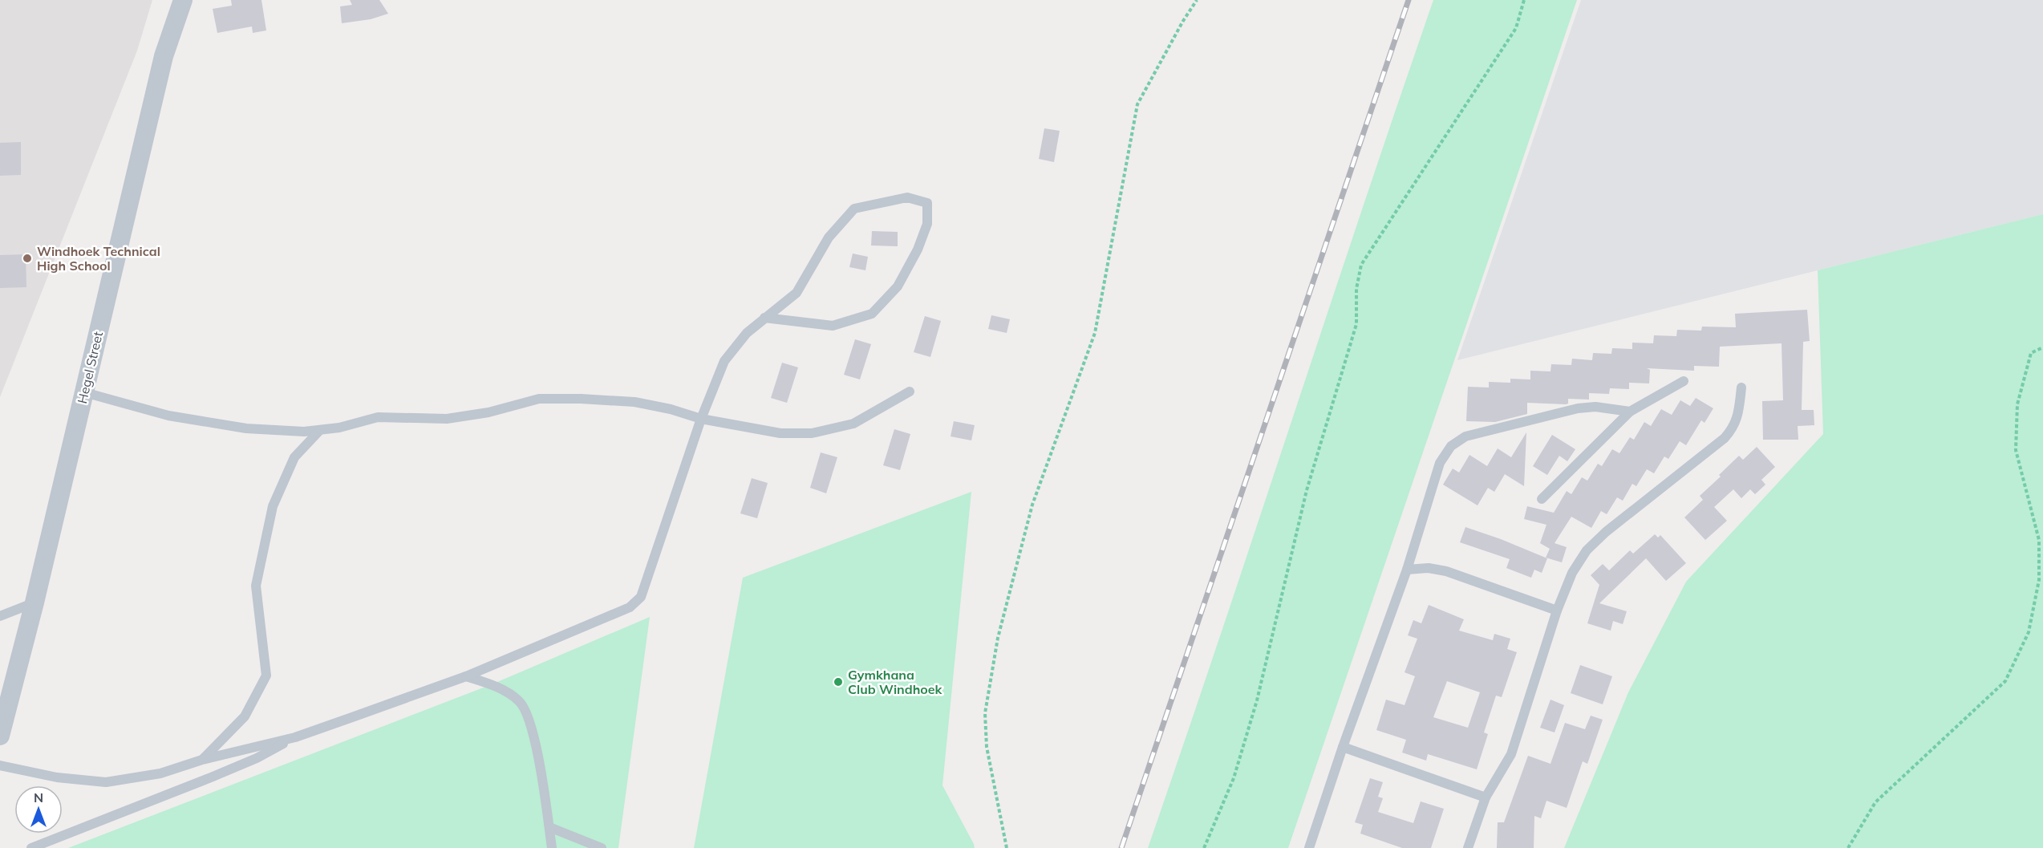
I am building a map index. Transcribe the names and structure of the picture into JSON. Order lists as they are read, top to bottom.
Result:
{
  "streets": {
    "street": ["Hegel Street"]
  },
  "places": ["Windhoek Technical High School", "Gymkhana Club Windhoek"],
  "north": "top"
}
